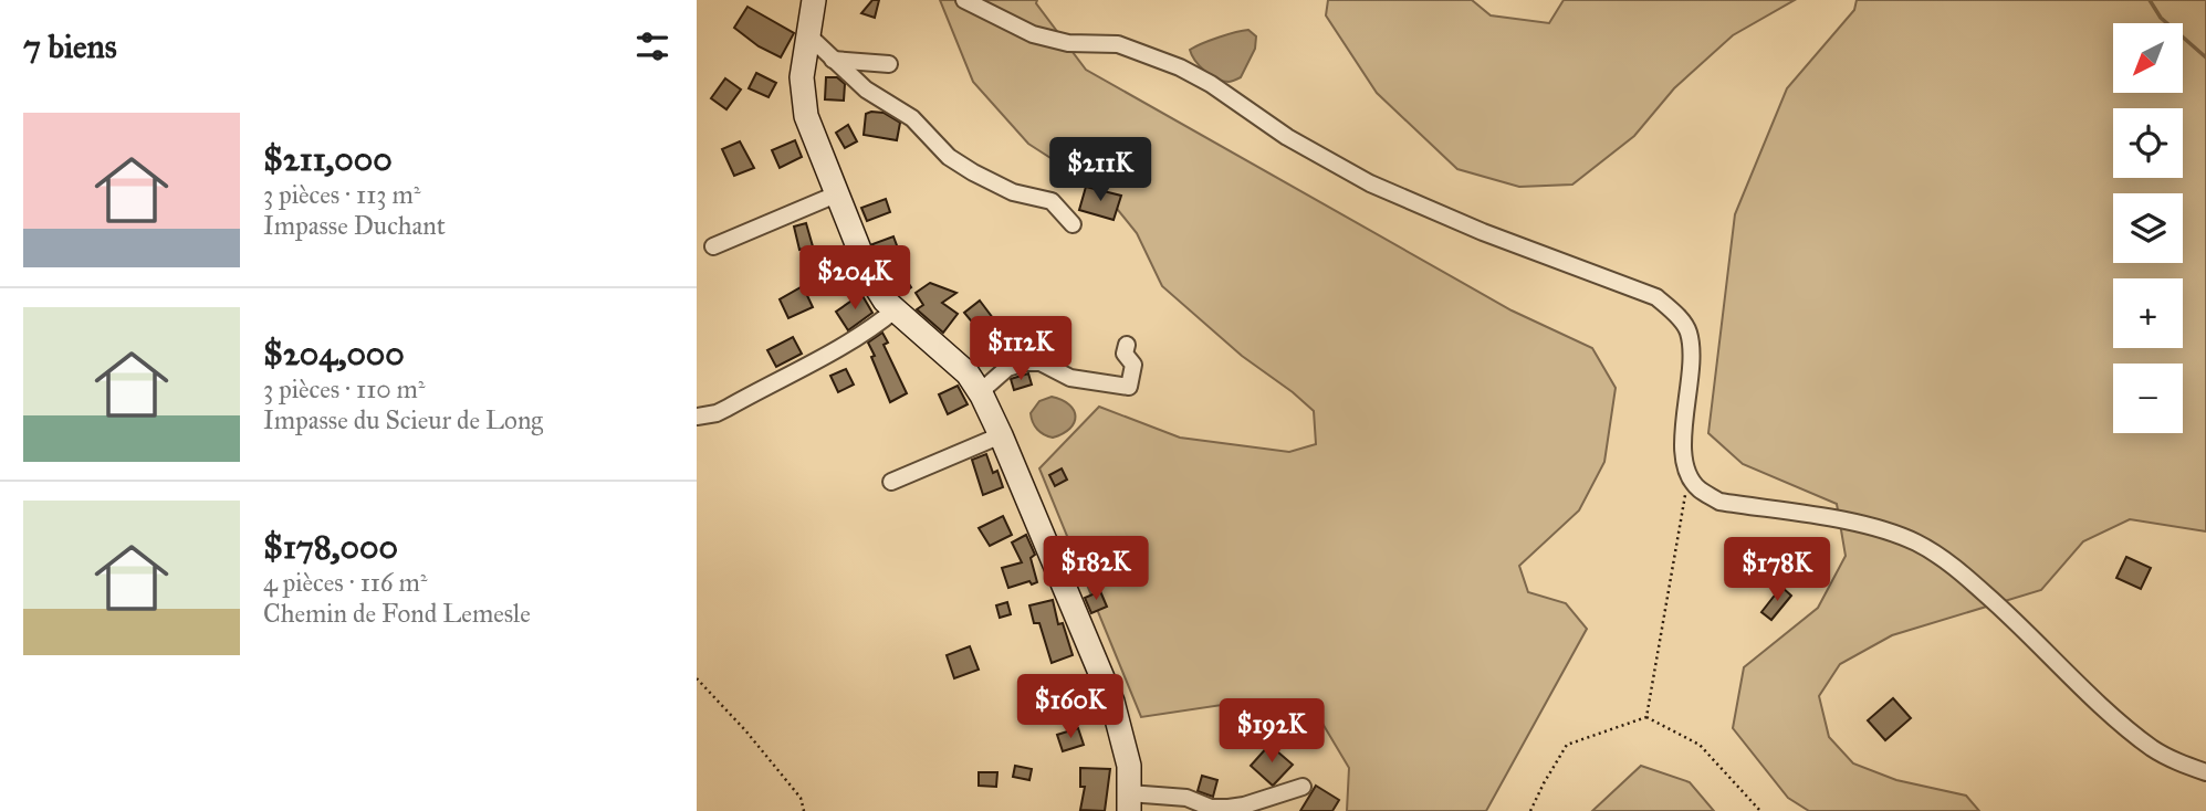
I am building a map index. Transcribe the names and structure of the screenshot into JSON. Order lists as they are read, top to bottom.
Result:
{
  "north": "bottom left",
  "page": {
    "heading": "7 biens",
    "map_buttons": ["+", "−"],
    "list": [
      {
        "name": "$211,000",
        "note": "3 pièces · 113 m² · Impasse Duchant"
      },
      {
        "name": "$204,000",
        "note": "3 pièces · 110 m² · Impasse du Scieur de Long"
      },
      {
        "name": "$178,000",
        "note": "4 pièces · 116 m² · Chemin de Fond Lemesle"
      }
    ],
    "price": [
      "$211K",
      "$204K",
      "$112K",
      "$182K",
      "$178K",
      "$160K",
      "$192K"
    ]
  }
}
